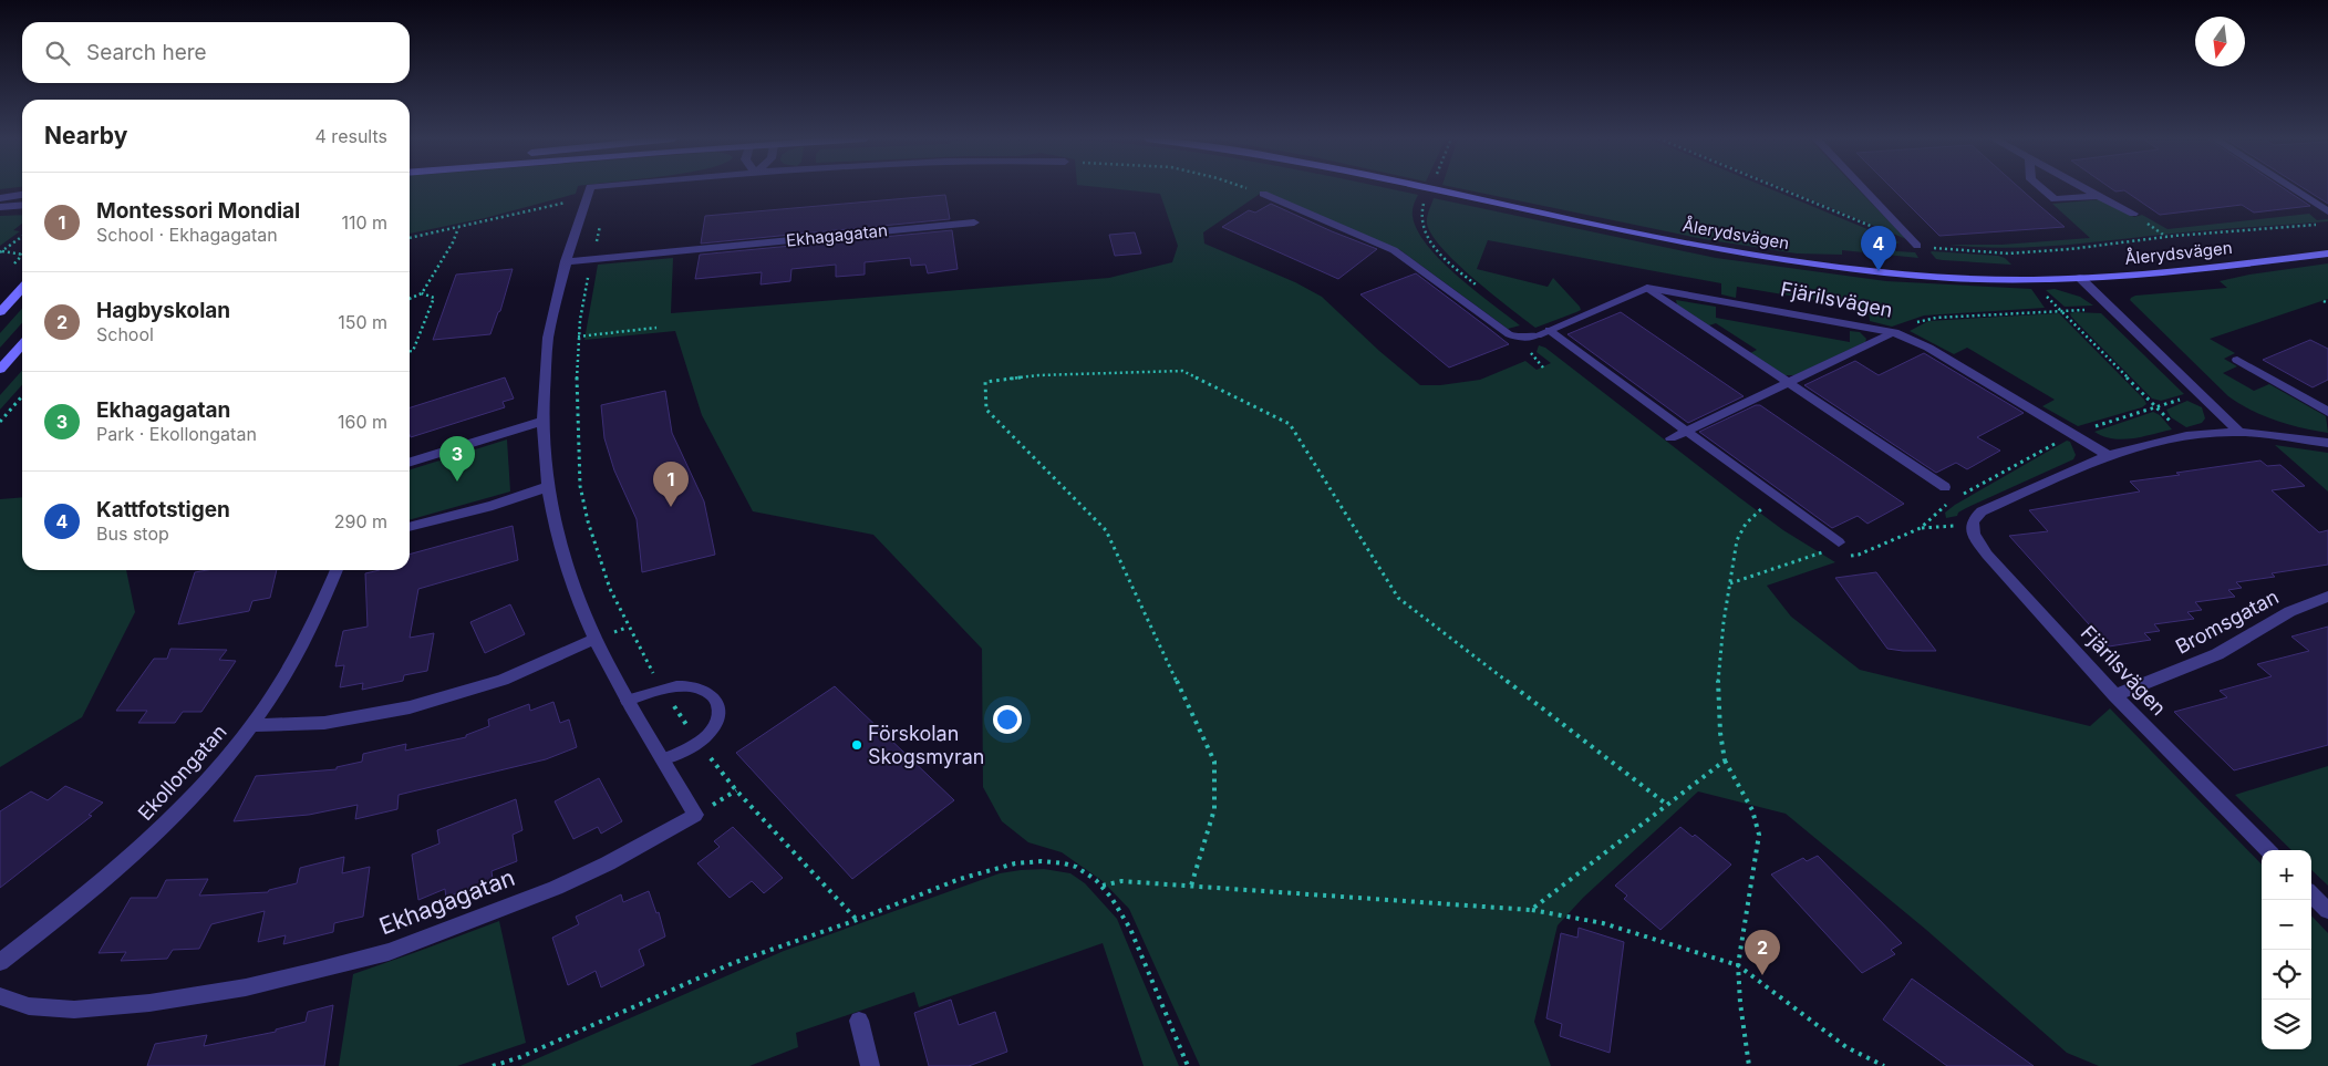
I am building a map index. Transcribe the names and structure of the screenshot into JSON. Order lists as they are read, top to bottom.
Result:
{
  "streets": {
    "main road": ["Ålerydsvägen"],
    "street": [
      "Ekhagagatan",
      "Fjärilsvägen",
      "Bromsgatan",
      "Ekollongatan"
    ]
  },
  "crossings": [
    ["Fjärilsvägen", "Bromsgatan"]
  ],
  "places": ["Förskolan Skogsmyran"],
  "north": "bottom",
  "page": {
    "search": "Search here",
    "heading": ["Nearby", "4 results"],
    "list": [
      {
        "mark": "1",
        "name": "Montessori Mondial",
        "note": "School · Ekhagagatan",
        "value": "110 m"
      },
      {
        "mark": "2",
        "name": "Hagbyskolan",
        "note": "School",
        "value": "150 m"
      },
      {
        "mark": "3",
        "name": "Ekhagagatan",
        "note": "Park · Ekollongatan",
        "value": "160 m"
      },
      {
        "mark": "4",
        "name": "Kattfotstigen",
        "note": "Bus stop",
        "value": "290 m"
      }
    ],
    "pins": [
      "4",
      "3",
      "1",
      "2"
    ],
    "map_buttons": ["+", "−"]
  }
}
